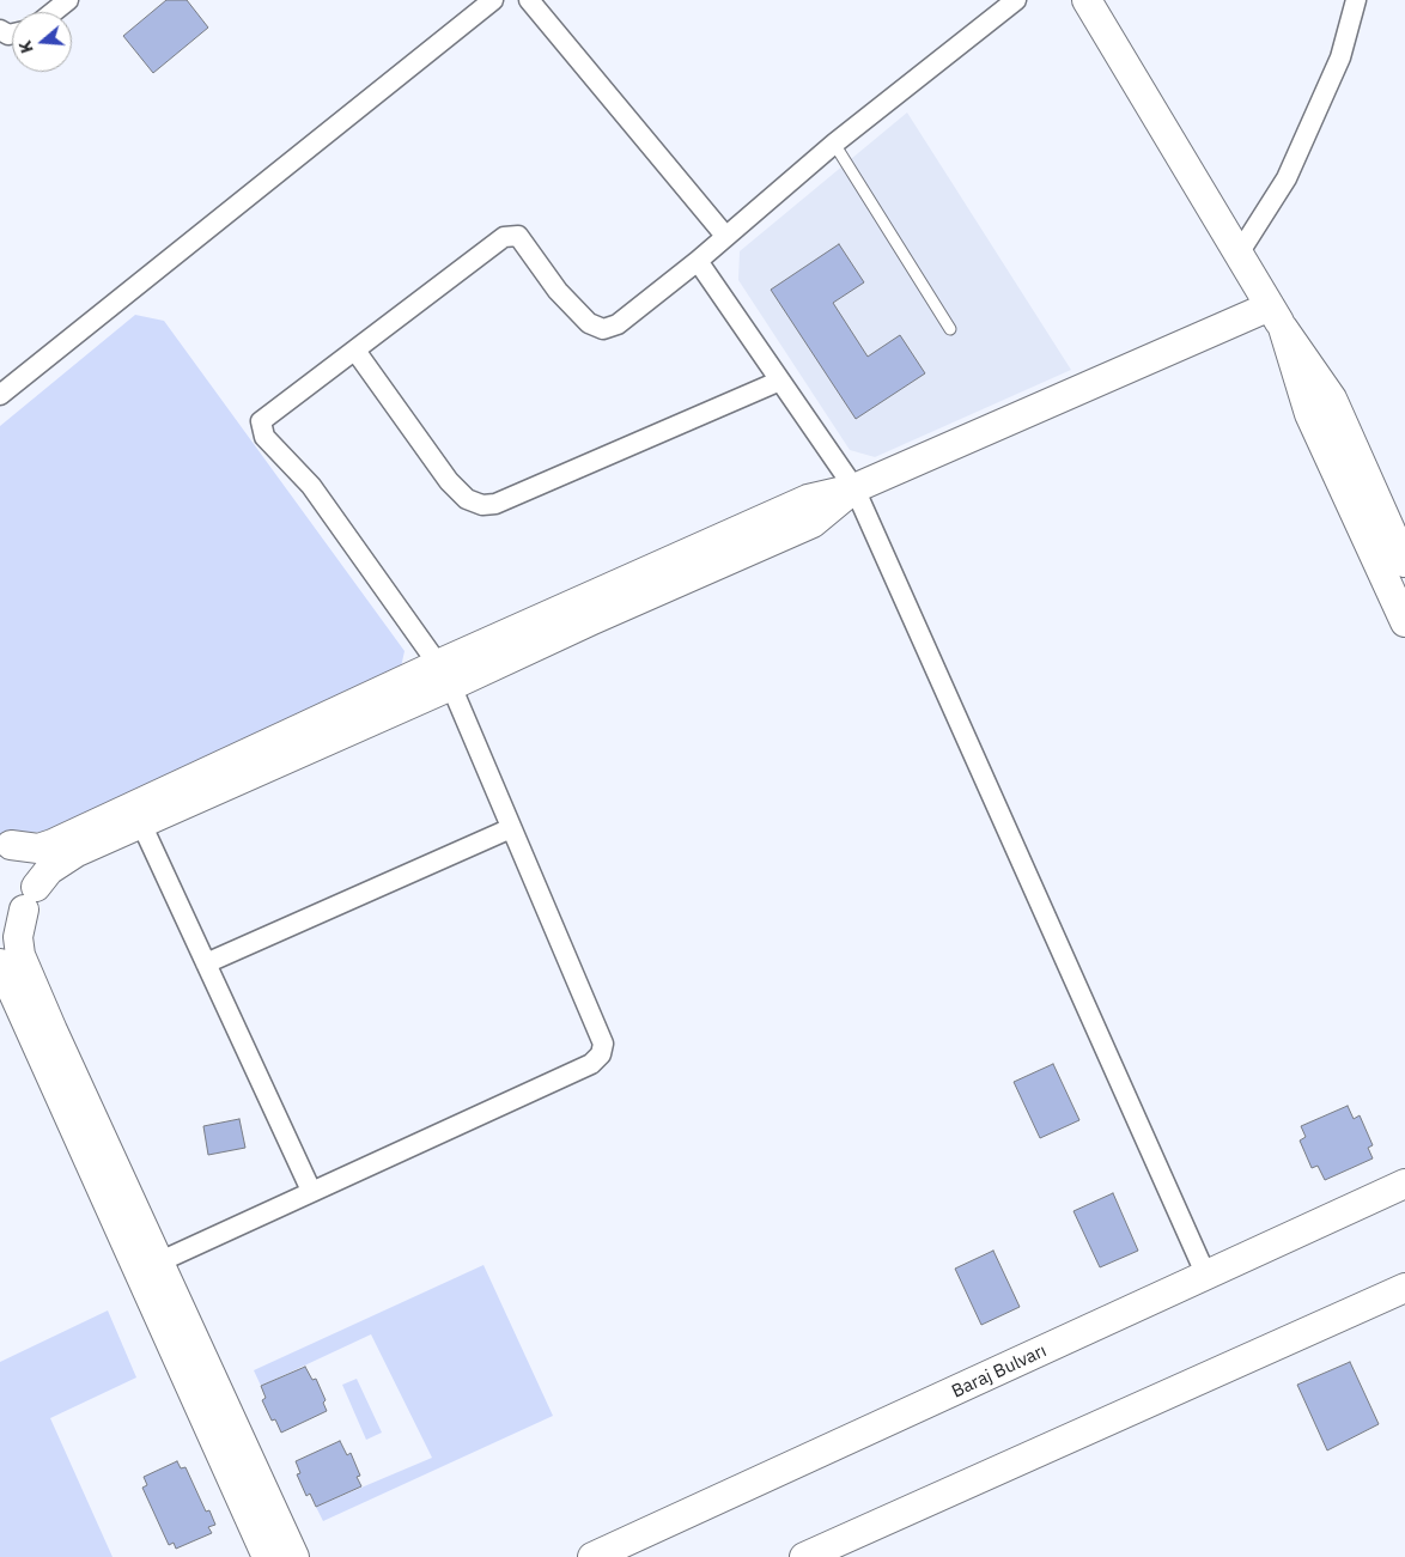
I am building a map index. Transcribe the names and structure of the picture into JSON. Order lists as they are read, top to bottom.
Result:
{
  "streets": {
    "street": ["Baraj Bulvarı"]
  },
  "north": "left"
}
